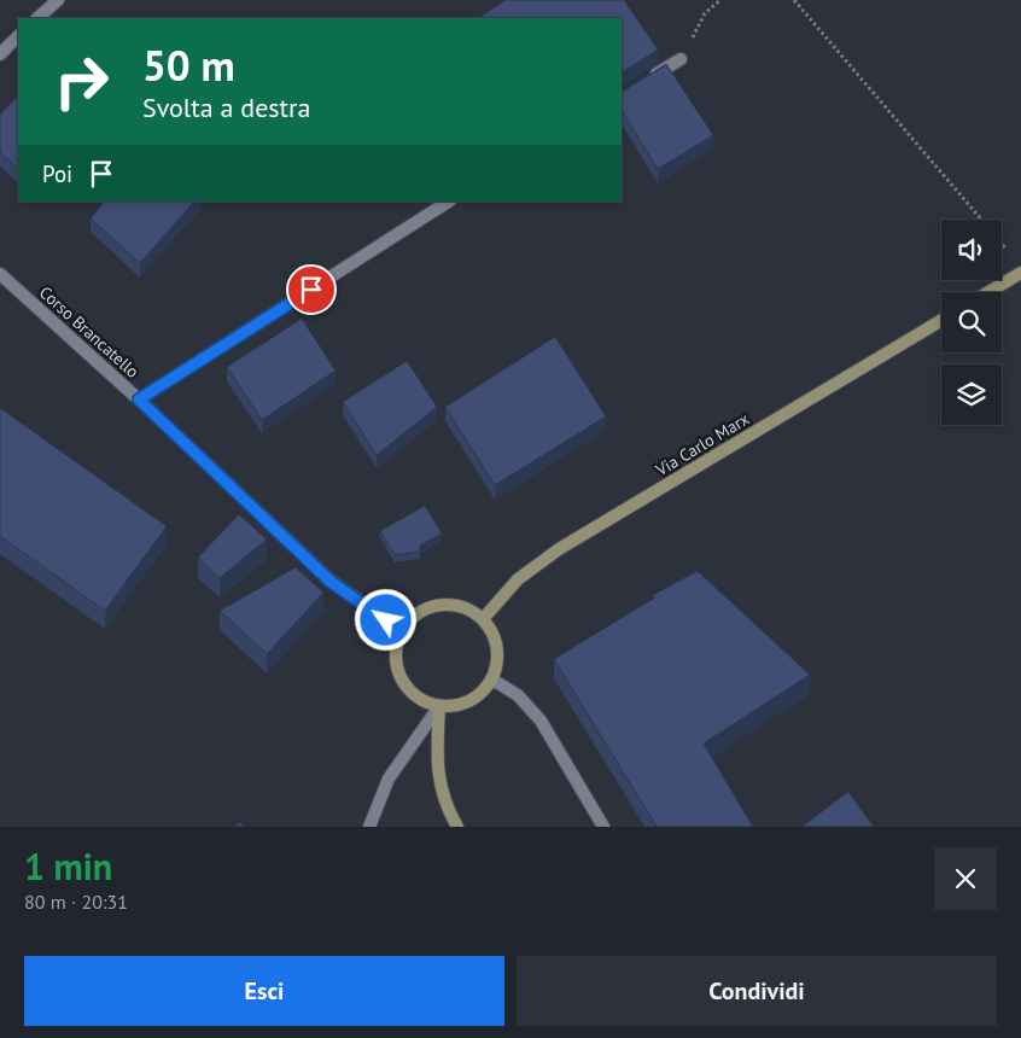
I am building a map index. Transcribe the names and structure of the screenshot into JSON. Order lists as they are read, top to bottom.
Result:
{
  "streets": {
    "main road": ["Via Carlo Marx"],
    "street": ["Corso Brancatello"]
  },
  "crossings": [
    ["Corso Brancatello", "Via Carlo Marx"]
  ],
  "page": {
    "turn": ["50 m", "Svolta a destra"],
    "then": "Poi",
    "heading": ["1 min", "80 m · 20:31"],
    "buttons": ["Esci", "Condividi"]
  }
}
